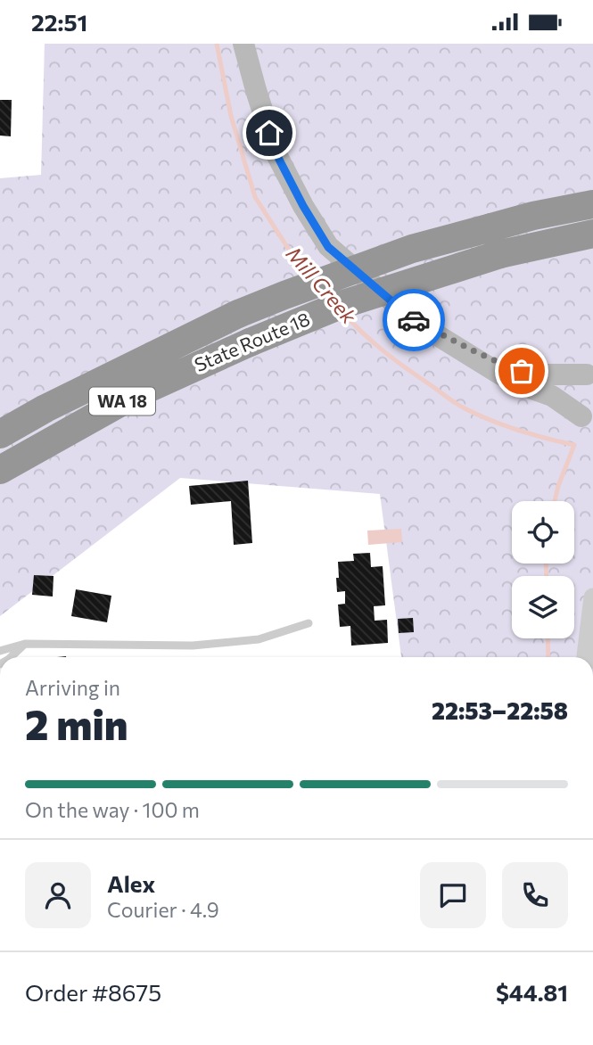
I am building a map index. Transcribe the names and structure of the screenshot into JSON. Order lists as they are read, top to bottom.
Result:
{
  "streets": {
    "highway": ["State Route 18", "WA 18"]
  },
  "water": ["Mill Creek"],
  "page": {
    "status": "22:51",
    "heading": ["2 min", "Arriving in", "22:53–22:58"],
    "panel": [
      "Alex",
      "Courier · 4.9",
      "Order #8675",
      "$44.81"
    ],
    "bar": "On the way · 100 m"
  }
}
